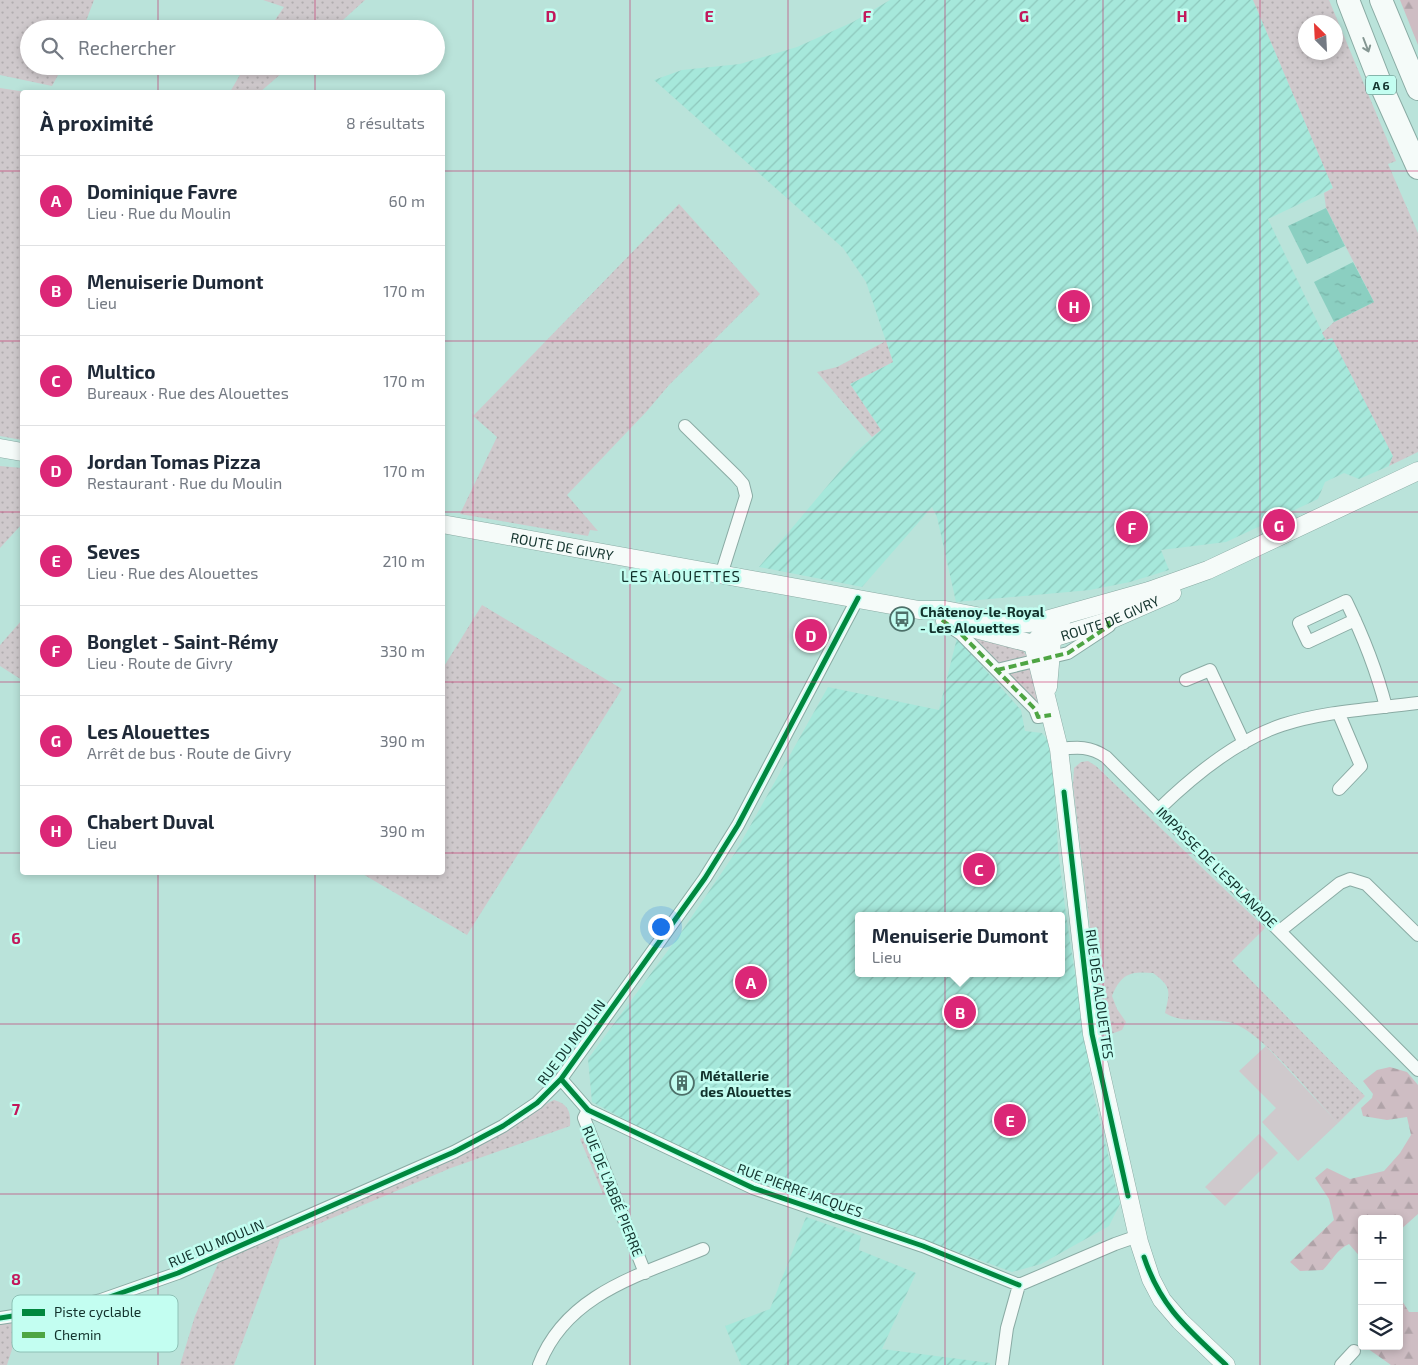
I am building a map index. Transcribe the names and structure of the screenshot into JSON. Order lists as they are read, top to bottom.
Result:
{
  "streets": {
    "highway": ["A 6"],
    "main road": ["ROUTE DE GIVRY", "RUE DES ALOUETTES"],
    "street": [
      "IMPASSE DE L'ESPLANADE",
      "RUE DU MOULIN",
      "RUE PIERRE JACQUES",
      "RUE DE L'ABBÉ PIERRE"
    ]
  },
  "crossings": [
    ["ROUTE DE GIVRY", "RUE DES ALOUETTES"],
    ["ROUTE DE GIVRY", "RUE DU MOULIN"],
    ["IMPASSE DE L'ESPLANADE", "RUE DES ALOUETTES"],
    ["RUE DU MOULIN", "RUE PIERRE JACQUES"],
    ["RUE PIERRE JACQUES", "RUE DE L'ABBÉ PIERRE"]
  ],
  "districts": ["LES ALOUETTES"],
  "places": {
    "bus stop": ["Châtenoy-le-Royal - Les Alouettes"],
    "building": ["Métallerie des Alouettes"]
  },
  "legend": ["Piste cyclable", "Chemin"],
  "north": "top left",
  "page": {
    "search": "Rechercher",
    "heading": ["À proximité", "8 résultats"],
    "list": [
      {
        "mark": "A",
        "name": "Dominique Favre",
        "note": "Lieu · Rue du Moulin",
        "value": "60 m"
      },
      {
        "mark": "B",
        "name": "Menuiserie Dumont",
        "note": "Lieu",
        "value": "170 m"
      },
      {
        "mark": "C",
        "name": "Multico",
        "note": "Bureaux · Rue des Alouettes",
        "value": "170 m"
      },
      {
        "mark": "D",
        "name": "Jordan Tomas Pizza",
        "note": "Restaurant · Rue du Moulin",
        "value": "170 m"
      },
      {
        "mark": "E",
        "name": "Seves",
        "note": "Lieu · Rue des Alouettes",
        "value": "210 m"
      },
      {
        "mark": "F",
        "name": "Bonglet - Saint-Rémy",
        "note": "Lieu · Route de Givry",
        "value": "330 m"
      },
      {
        "mark": "G",
        "name": "Les Alouettes",
        "note": "Arrêt de bus · Route de Givry",
        "value": "390 m"
      },
      {
        "mark": "H",
        "name": "Chabert Duval",
        "note": "Lieu",
        "value": "390 m"
      }
    ],
    "pins": [
      "H",
      "G",
      "F",
      "D",
      "C",
      "A",
      "B",
      "E"
    ],
    "popup": ["Menuiserie Dumont", "Lieu"],
    "map_buttons": ["+", "−"]
  },
  "grid": {
    "columns": [
      "D",
      "E",
      "F",
      "G",
      "H"
    ],
    "rows": ["6", "7", "8"]
  }
}
